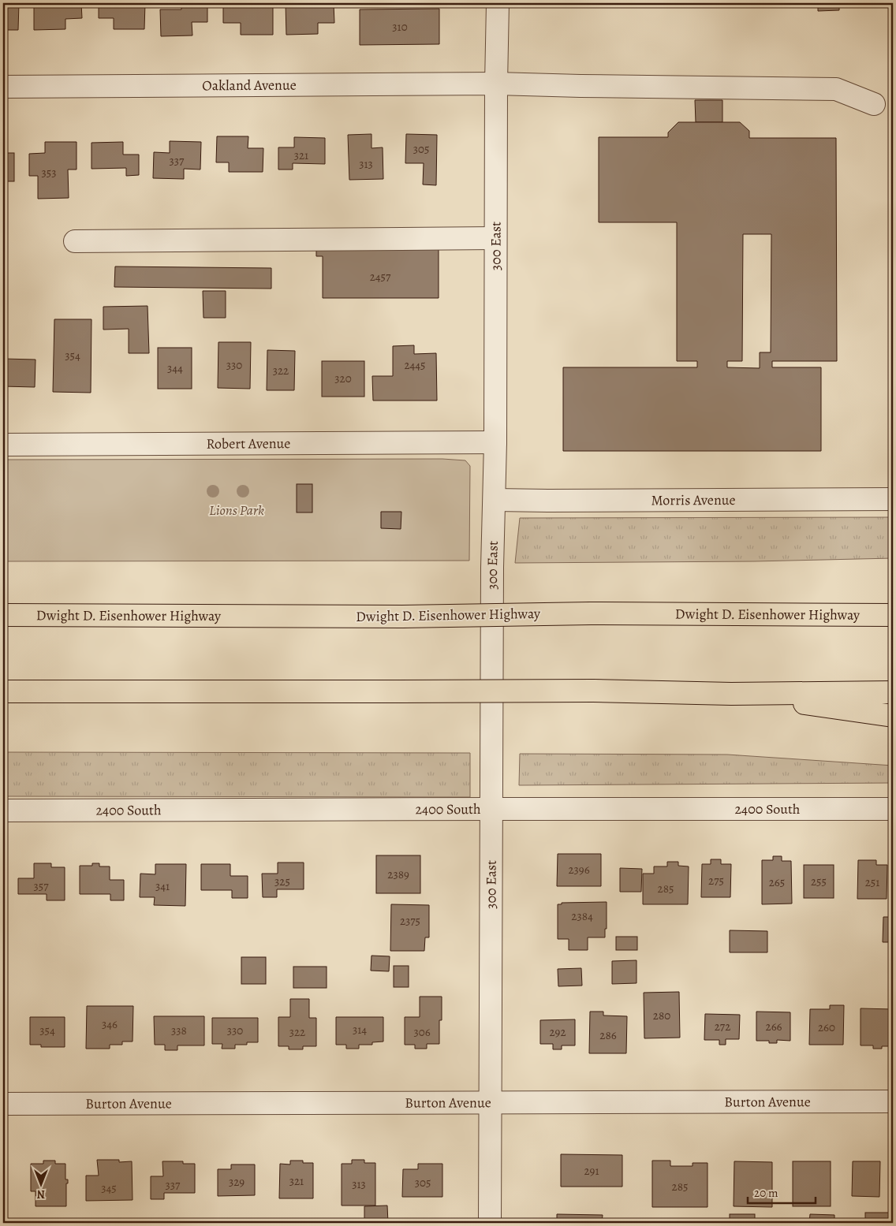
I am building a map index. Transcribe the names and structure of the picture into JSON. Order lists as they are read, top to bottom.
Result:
{
  "streets": {
    "highway": ["Dwight D. Eisenhower Highway"],
    "street": [
      "Oakland Avenue",
      "300 East",
      "Robert Avenue",
      "Morris Avenue",
      "2400 South",
      "Burton Avenue"
    ]
  },
  "crossings": [
    ["Oakland Avenue", "300 East"],
    ["300 East", "Robert Avenue"],
    ["300 East", "Morris Avenue"],
    ["300 East", "2400 South"],
    ["300 East", "Burton Avenue"]
  ],
  "parks": ["Lions Park"],
  "house_numbers": [
    "310",
    "305",
    "321",
    "337",
    "313",
    "353",
    "2457",
    "354",
    "330",
    "2445",
    "344",
    "322",
    "320",
    "2396",
    "2389",
    "275",
    "325",
    "255",
    "265",
    "251",
    "357",
    "341",
    "285",
    "2384",
    "2375",
    "280",
    "346",
    "272",
    "266",
    "260",
    "314",
    "354",
    "338",
    "330",
    "322",
    "306",
    "292",
    "286",
    "291",
    "321",
    "329",
    "305",
    "313",
    "337",
    "285",
    "345"
  ],
  "scale_bar": "20 m",
  "north": "bottom"
}
